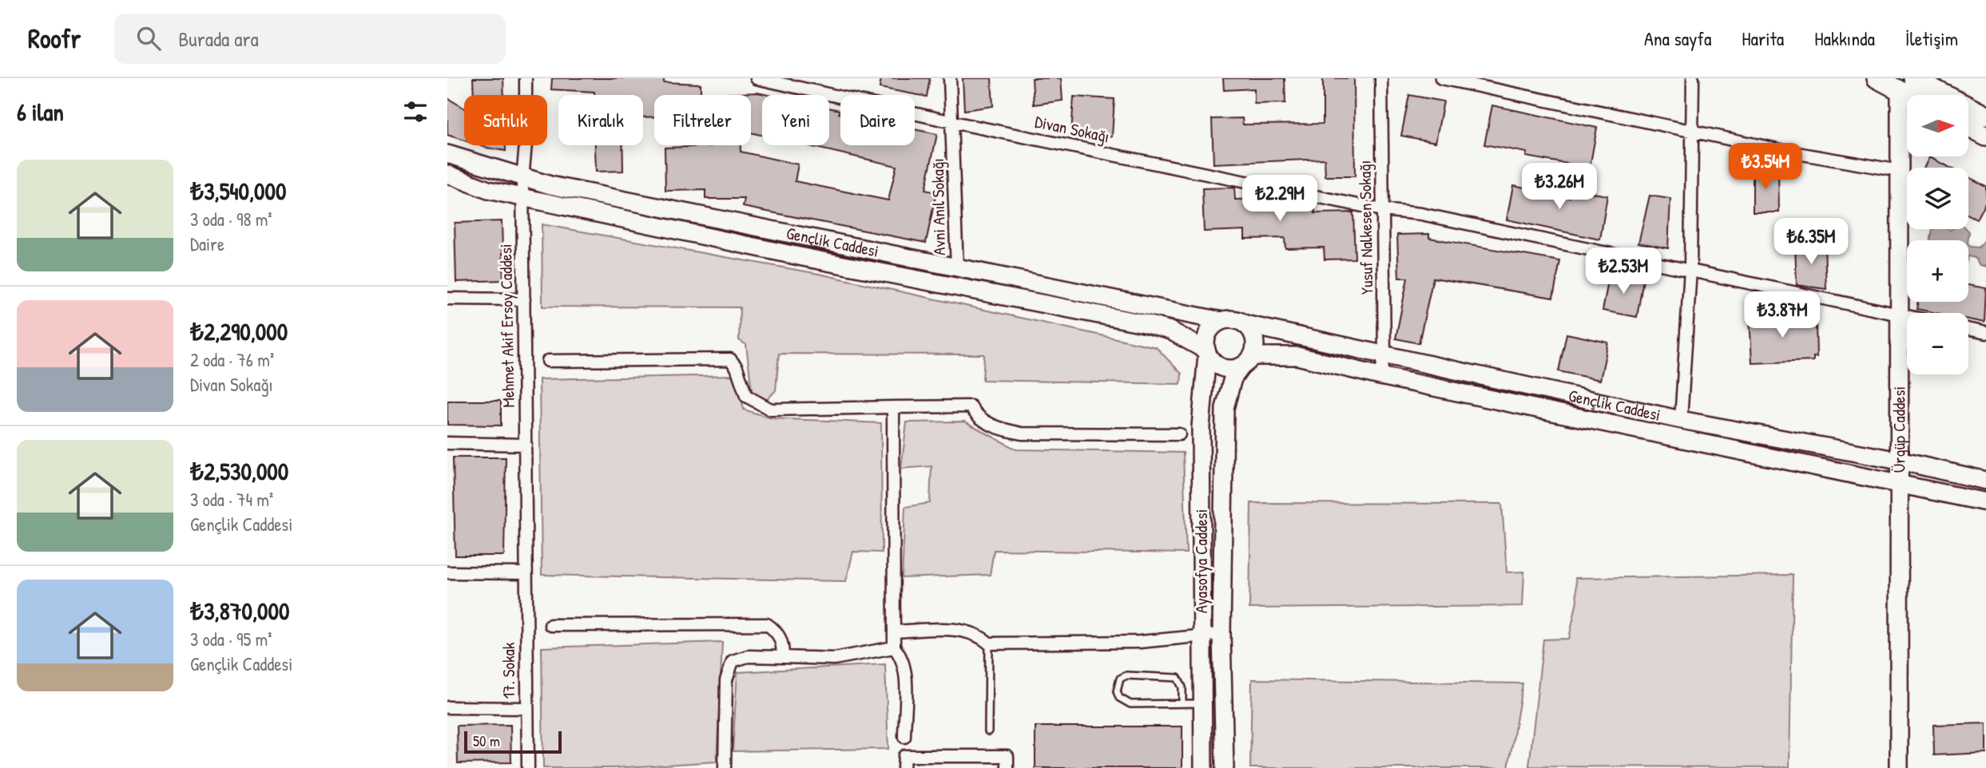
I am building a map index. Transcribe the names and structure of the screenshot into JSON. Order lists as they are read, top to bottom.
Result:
{
  "streets": {
    "street": [
      "Divan Sokağı",
      "Avni Anıl Sokağı",
      "Yusuf Nalkesen Sokağı",
      "Gençlik Caddesi",
      "Mehmet Akif Ersoy Caddesi",
      "Ürgüp Caddesi",
      "Ayasofya Caddesi",
      "17. Sokak"
    ]
  },
  "crossings": [
    ["Divan Sokağı", "Avni Anıl Sokağı"],
    ["Divan Sokağı", "Yusuf Nalkesen Sokağı"],
    ["Divan Sokağı", "Ürgüp Caddesi"],
    ["Avni Anıl Sokağı", "Gençlik Caddesi"],
    ["Yusuf Nalkesen Sokağı", "Gençlik Caddesi"],
    ["Gençlik Caddesi", "Mehmet Akif Ersoy Caddesi"],
    ["Gençlik Caddesi", "Ürgüp Caddesi"],
    ["Gençlik Caddesi", "Ayasofya Caddesi"],
    ["Mehmet Akif Ersoy Caddesi", "17. Sokak"]
  ],
  "scale_bar": "50 m",
  "north": "right",
  "page": {
    "header": "Roofr",
    "search": "Burada ara",
    "nav": [
      "Ana sayfa",
      "Harita",
      "Hakkında",
      "İletişim"
    ],
    "heading": "6 ilan",
    "map_buttons": ["+", "−"],
    "chip": [
      "Satılık",
      "Kiralık",
      "Filtreler",
      "Yeni",
      "Daire"
    ],
    "price": [
      "₺3.54M",
      "₺3.26M",
      "₺2.29M",
      "₺6.35M",
      "₺2.53M",
      "₺3.87M"
    ],
    "list": [
      {
        "name": "₺3,540,000",
        "note": "3 oda · 98 m² · Daire"
      },
      {
        "name": "₺2,290,000",
        "note": "2 oda · 76 m² · Divan Sokağı"
      },
      {
        "name": "₺2,530,000",
        "note": "3 oda · 74 m² · Gençlik Caddesi"
      },
      {
        "name": "₺3,870,000",
        "note": "3 oda · 95 m² · Gençlik Caddesi"
      }
    ],
    "scale": "50 m"
  }
}
